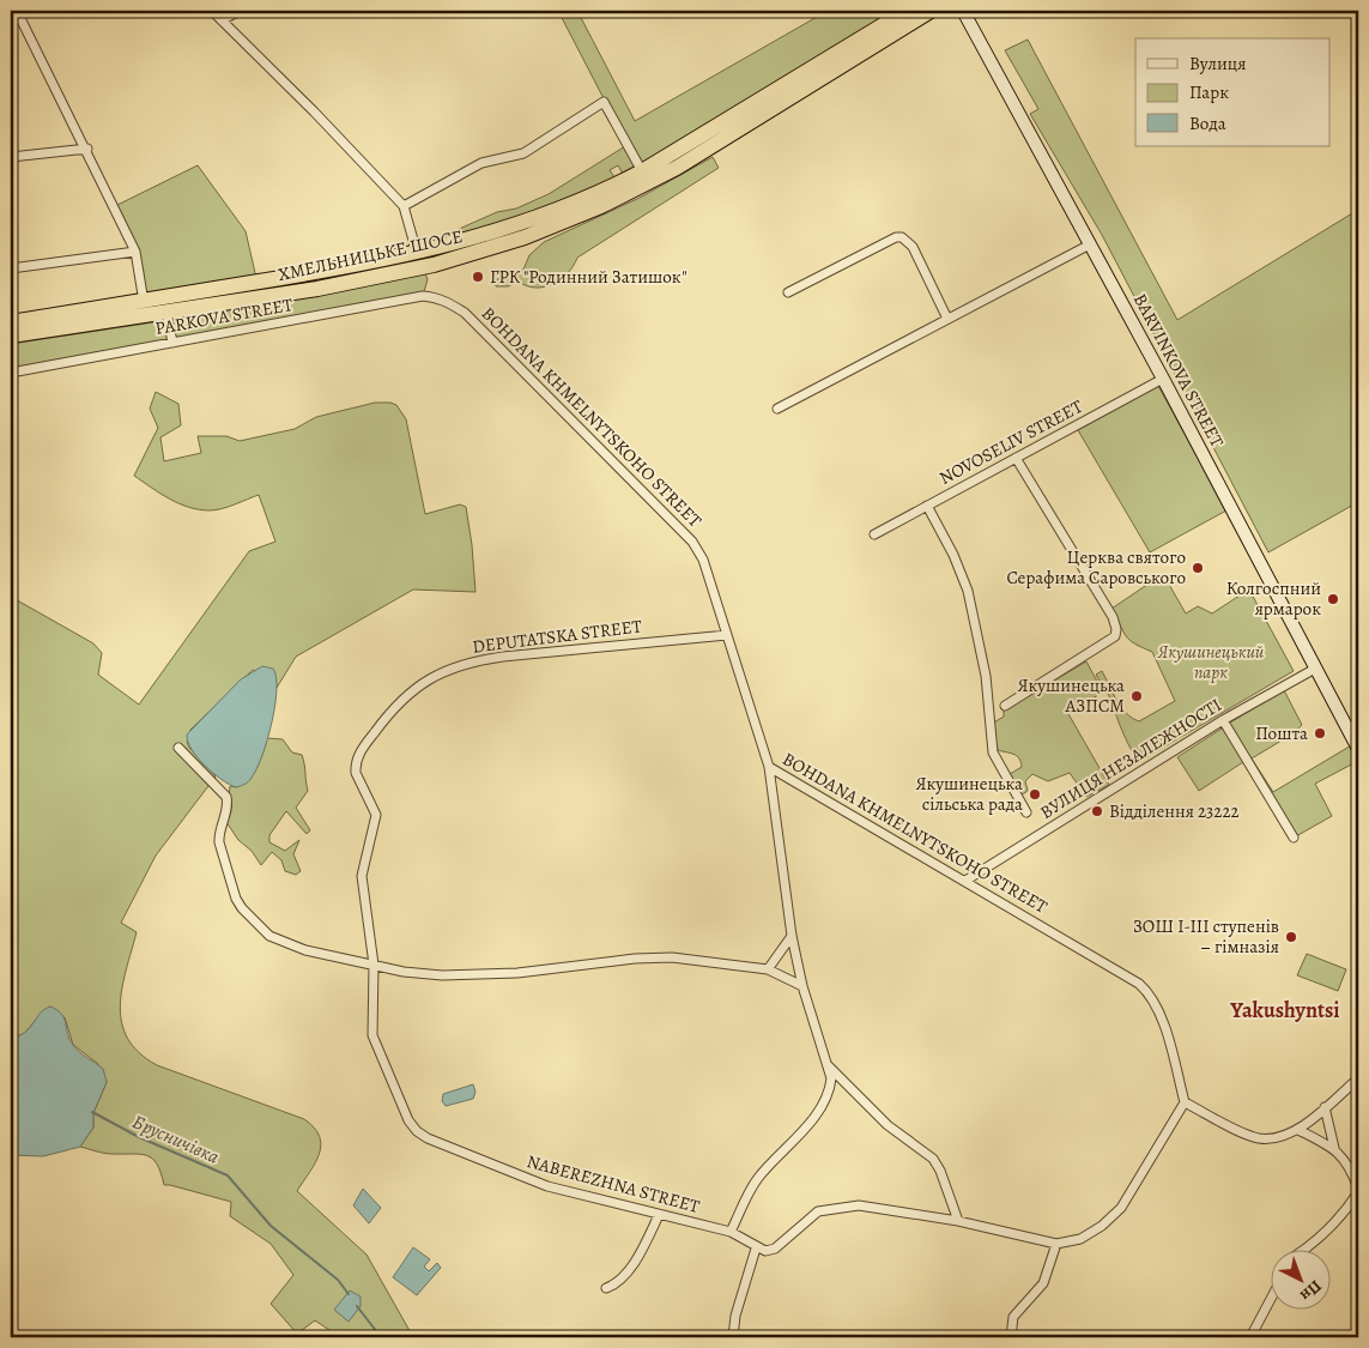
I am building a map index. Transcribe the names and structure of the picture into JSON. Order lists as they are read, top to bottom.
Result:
{
  "streets": {
    "highway": ["ХМЕЛЬНИЦЬКЕ ШОСЕ"],
    "street": [
      "PARKOVA STREET",
      "BARVINKOVA STREET",
      "BOHDANA KHMELNYTSKOHO STREET",
      "NOVOSELIV STREET",
      "DEPUTATSKA STREET",
      "ВУЛИЦЯ НЕЗАЛЕЖНОСТІ",
      "NABEREZHNA STREET"
    ]
  },
  "crossings": [
    ["PARKOVA STREET", "BOHDANA KHMELNYTSKOHO STREET"],
    ["BARVINKOVA STREET", "NOVOSELIV STREET"],
    ["BARVINKOVA STREET", "ВУЛИЦЯ НЕЗАЛЕЖНОСТІ"],
    ["BOHDANA KHMELNYTSKOHO STREET", "DEPUTATSKA STREET"],
    ["BOHDANA KHMELNYTSKOHO STREET", "ВУЛИЦЯ НЕЗАЛЕЖНОСТІ"],
    ["DEPUTATSKA STREET", "NABEREZHNA STREET"]
  ],
  "districts": ["Yakushyntsi"],
  "water": ["Брусничівка"],
  "parks": ["Якушинецький парк"],
  "places": [
    "ГРК \"Родинний Затишок\"",
    "Церква святого Серафима Саровського",
    "Колгоспний ярмарок",
    "Якушинецька АЗПСМ",
    "Пошта",
    "Якушинецька сільська рада",
    "Відділення 23222",
    "ЗОШ І-ІІІ ступенів – гімназія"
  ],
  "legend": ["Вулиця", "Парк", "Вода"],
  "north": "bottom right"
}
